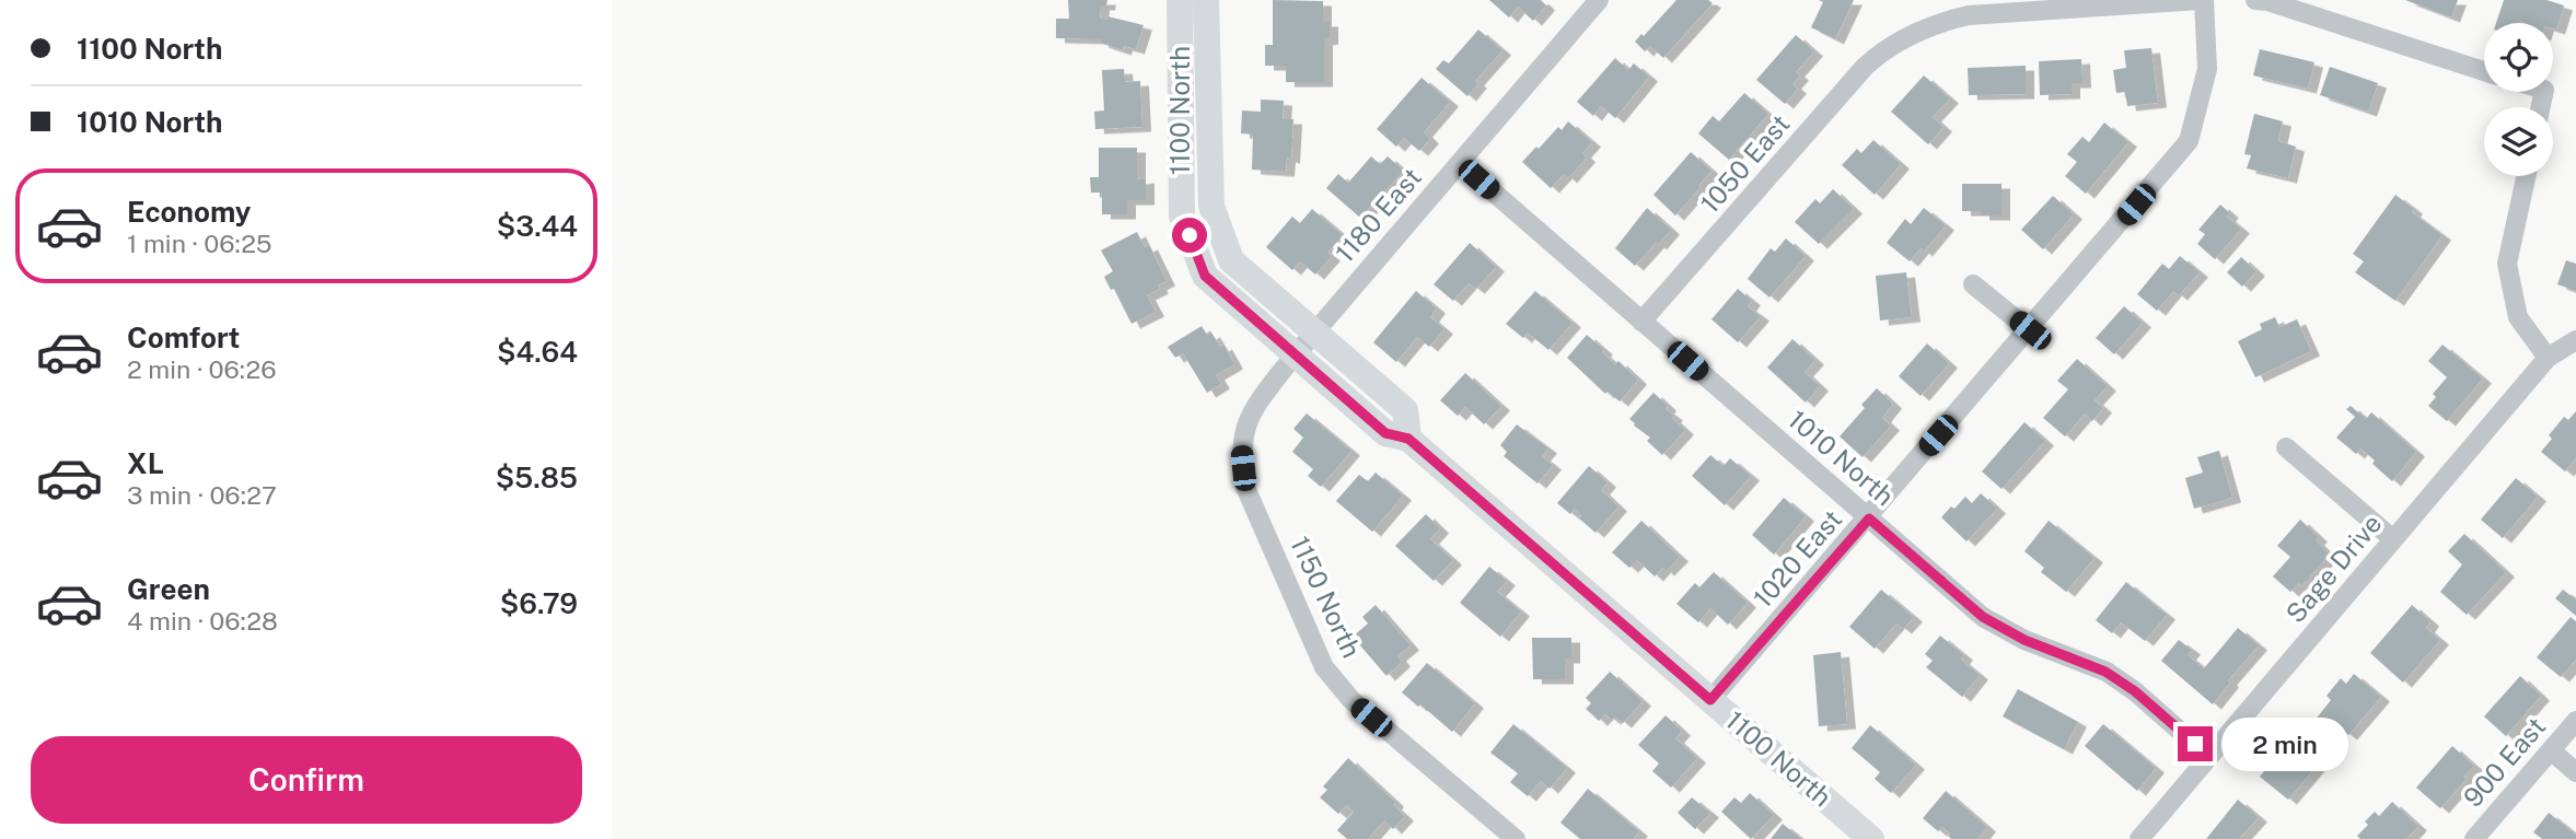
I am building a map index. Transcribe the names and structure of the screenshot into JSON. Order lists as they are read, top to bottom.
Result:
{
  "streets": {
    "street": [
      "1100 North",
      "1050 East",
      "1180 East",
      "1010 North",
      "1020 East",
      "Sage Drive",
      "1150 North",
      "900 East"
    ]
  },
  "crossings": [
    ["1100 North", "1180 East"],
    ["1100 North", "1020 East"],
    ["1050 East", "1010 North"],
    ["1050 East", "1020 East"],
    ["1180 East", "1010 North"],
    ["1180 East", "1150 North"],
    ["1010 North", "1020 East"],
    ["1010 North", "Sage Drive"]
  ],
  "page": {
    "banner": ["1100 North", "1010 North"],
    "list": [
      {
        "name": "Economy",
        "note": "1 min · 06:25",
        "value": "$3.44"
      },
      {
        "name": "Comfort",
        "note": "2 min · 06:26",
        "value": "$4.64"
      },
      {
        "name": "XL",
        "note": "3 min · 06:27",
        "value": "$5.85"
      },
      {
        "name": "Green",
        "note": "4 min · 06:28",
        "value": "$6.79"
      }
    ],
    "bubble": "2 min",
    "buttons": "Confirm"
  }
}
